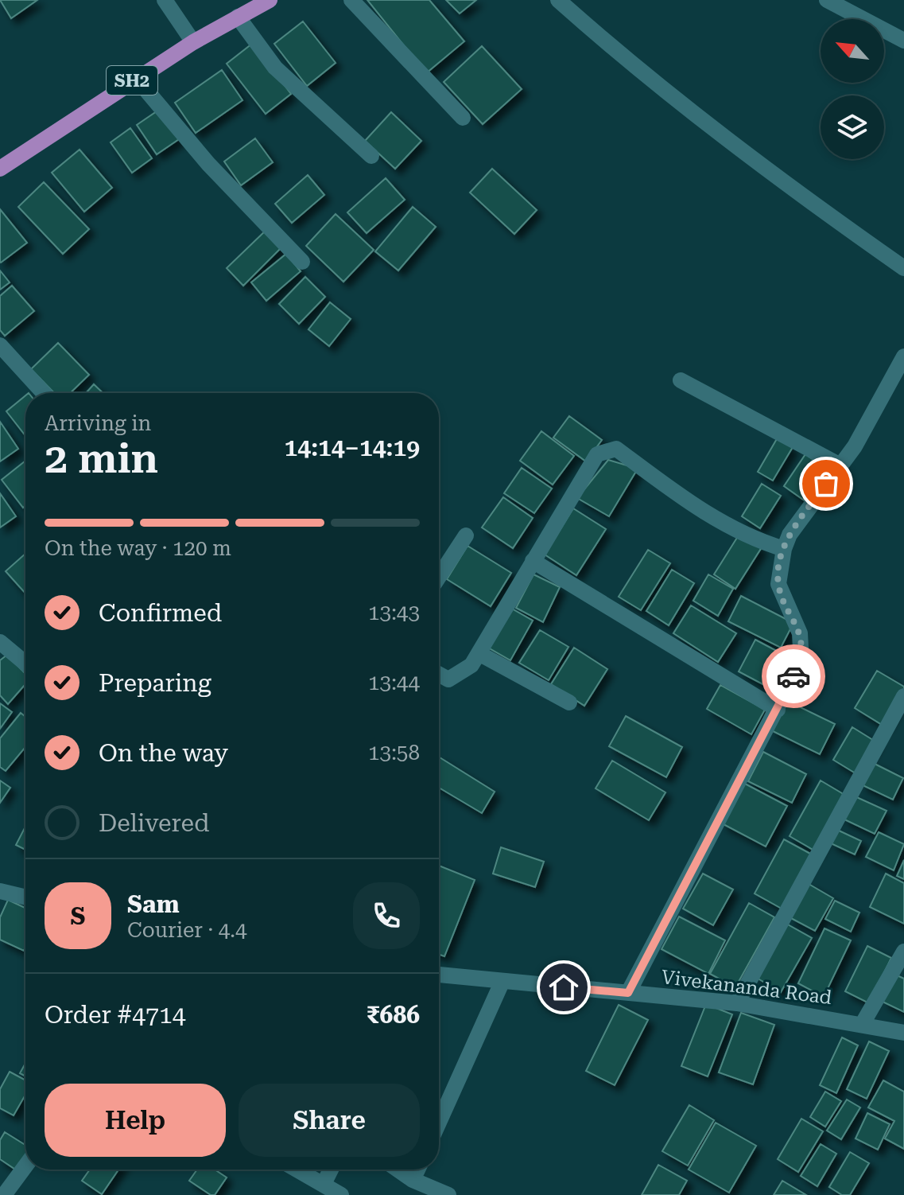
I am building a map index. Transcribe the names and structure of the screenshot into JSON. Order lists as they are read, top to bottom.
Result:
{
  "streets": {
    "main road": ["SH2"],
    "street": ["Vivekananda Road"]
  },
  "north": "top left",
  "page": {
    "heading": ["2 min", "Arriving in", "14:14–14:19"],
    "panel": [
      "Sam",
      "Courier · 4.4",
      "Order #4714",
      "₹686"
    ],
    "bar": "On the way · 120 m",
    "list": [
      ["Confirmed", "13:43"],
      ["Preparing", "13:44"],
      ["On the way", "13:58"],
      "Delivered"
    ],
    "round": "S",
    "buttons": ["Help", "Share"]
  }
}
